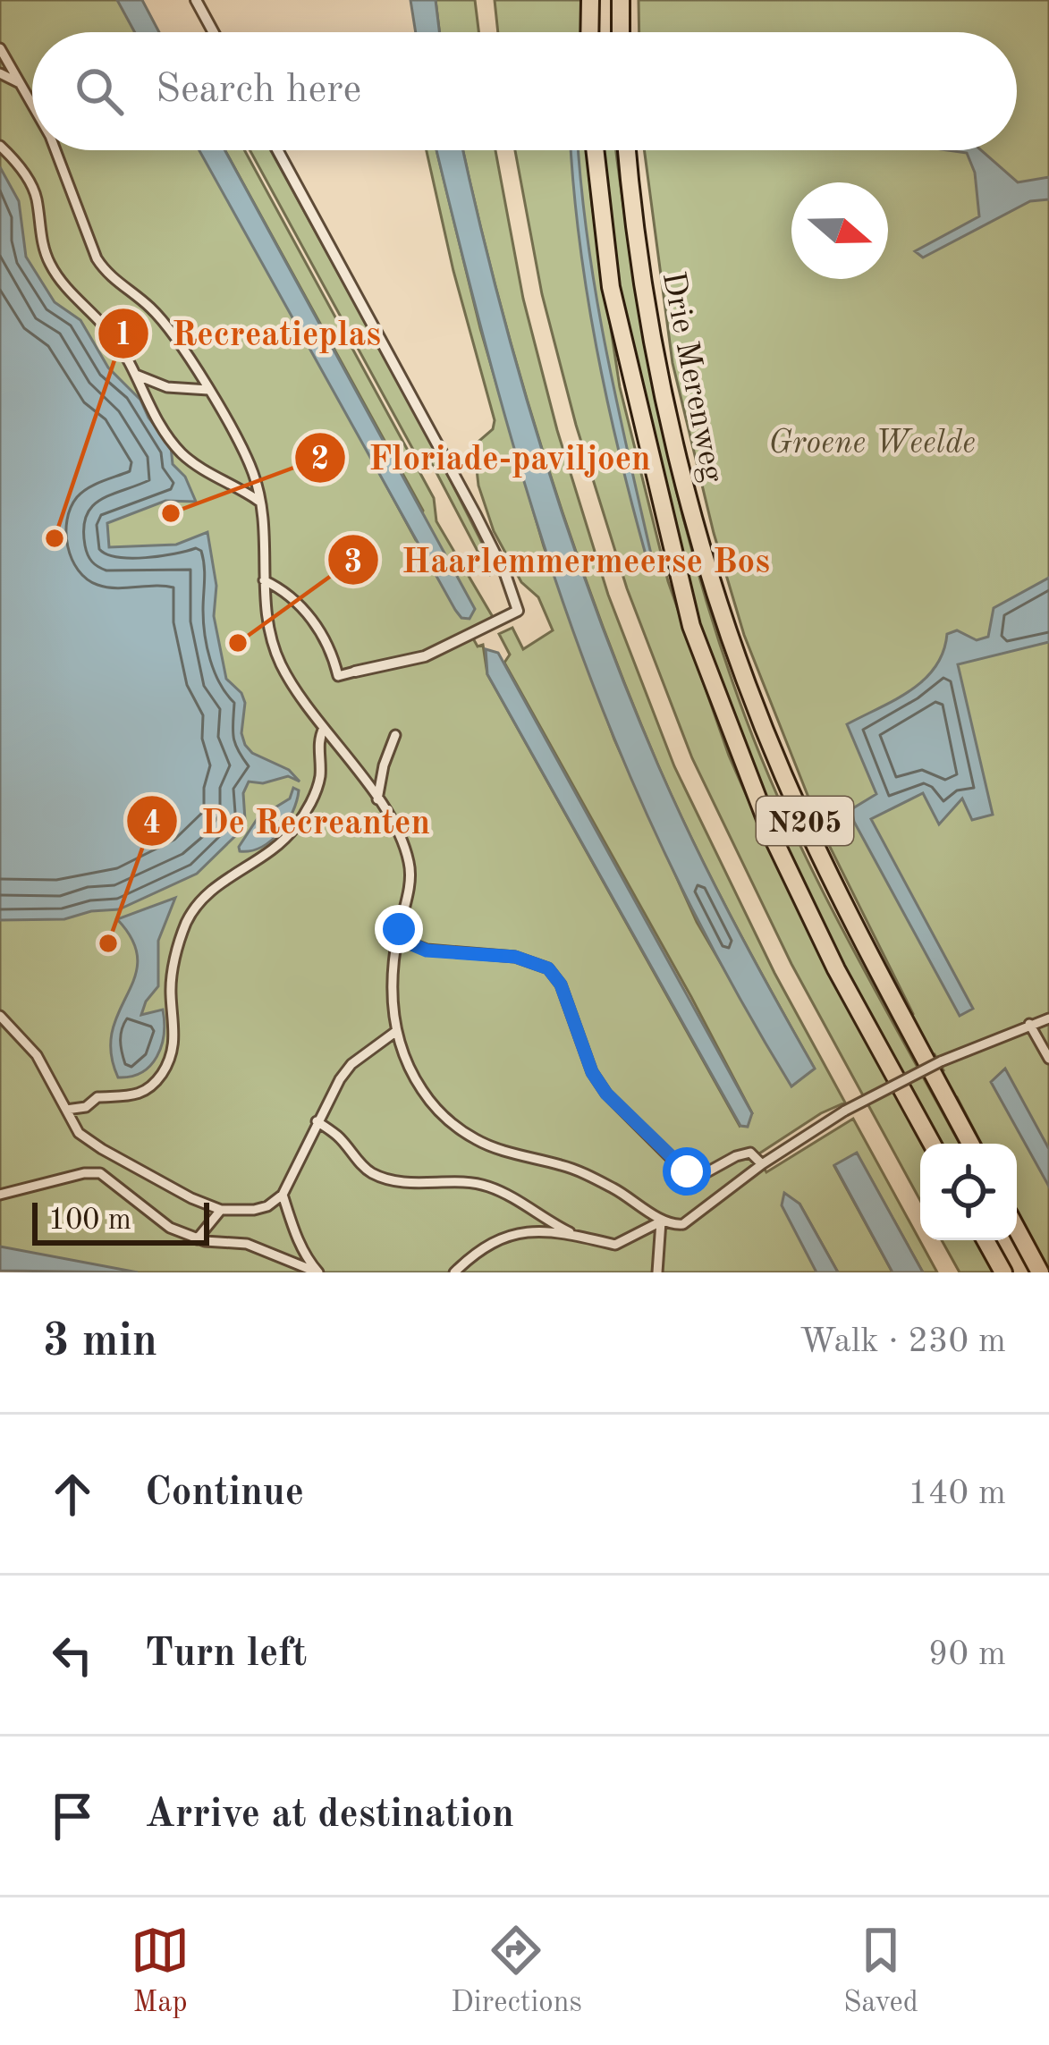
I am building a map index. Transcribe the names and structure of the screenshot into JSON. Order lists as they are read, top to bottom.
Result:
{
  "streets": {
    "highway": ["Drie Merenweg", "N205"]
  },
  "parks": ["Groene Weelde"],
  "places": [
    "Floriade-paviljoen",
    "Recreatieplas",
    "Haarlemmermeerse Bos",
    "De Recreanten"
  ],
  "scale_bar": "100 m",
  "north": "right",
  "page": {
    "search": "Search here",
    "scale": "100 m",
    "heading": ["3 min", "Walk · 230 m"],
    "list": [
      ["Continue", "140 m"],
      ["Turn left", "90 m"],
      "Arrive at destination"
    ],
    "nav": ["Map", "Directions", "Saved"]
  }
}
